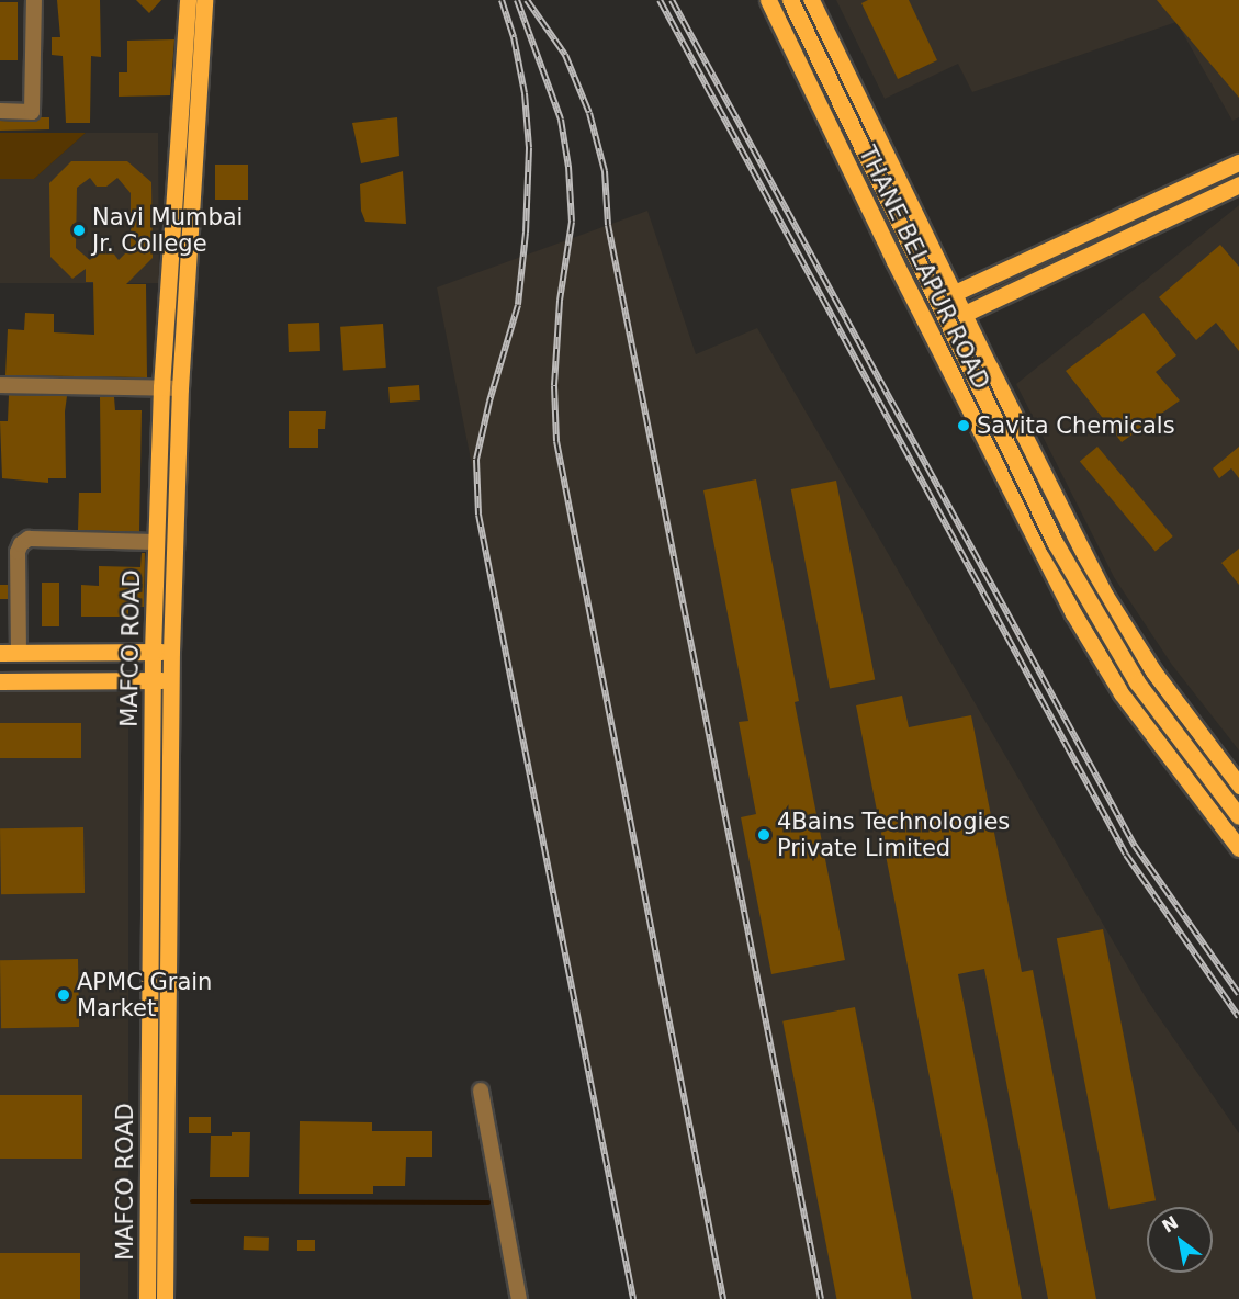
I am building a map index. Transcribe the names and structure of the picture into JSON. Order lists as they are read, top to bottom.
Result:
{
  "streets": {
    "main road": ["THANE BELAPUR ROAD", "MAFCO ROAD"]
  },
  "places": [
    "Navi Mumbai Jr. College",
    "Savita Chemicals",
    "4Bains Technologies Private Limited",
    "APMC Grain Market"
  ],
  "north": "top left"
}
